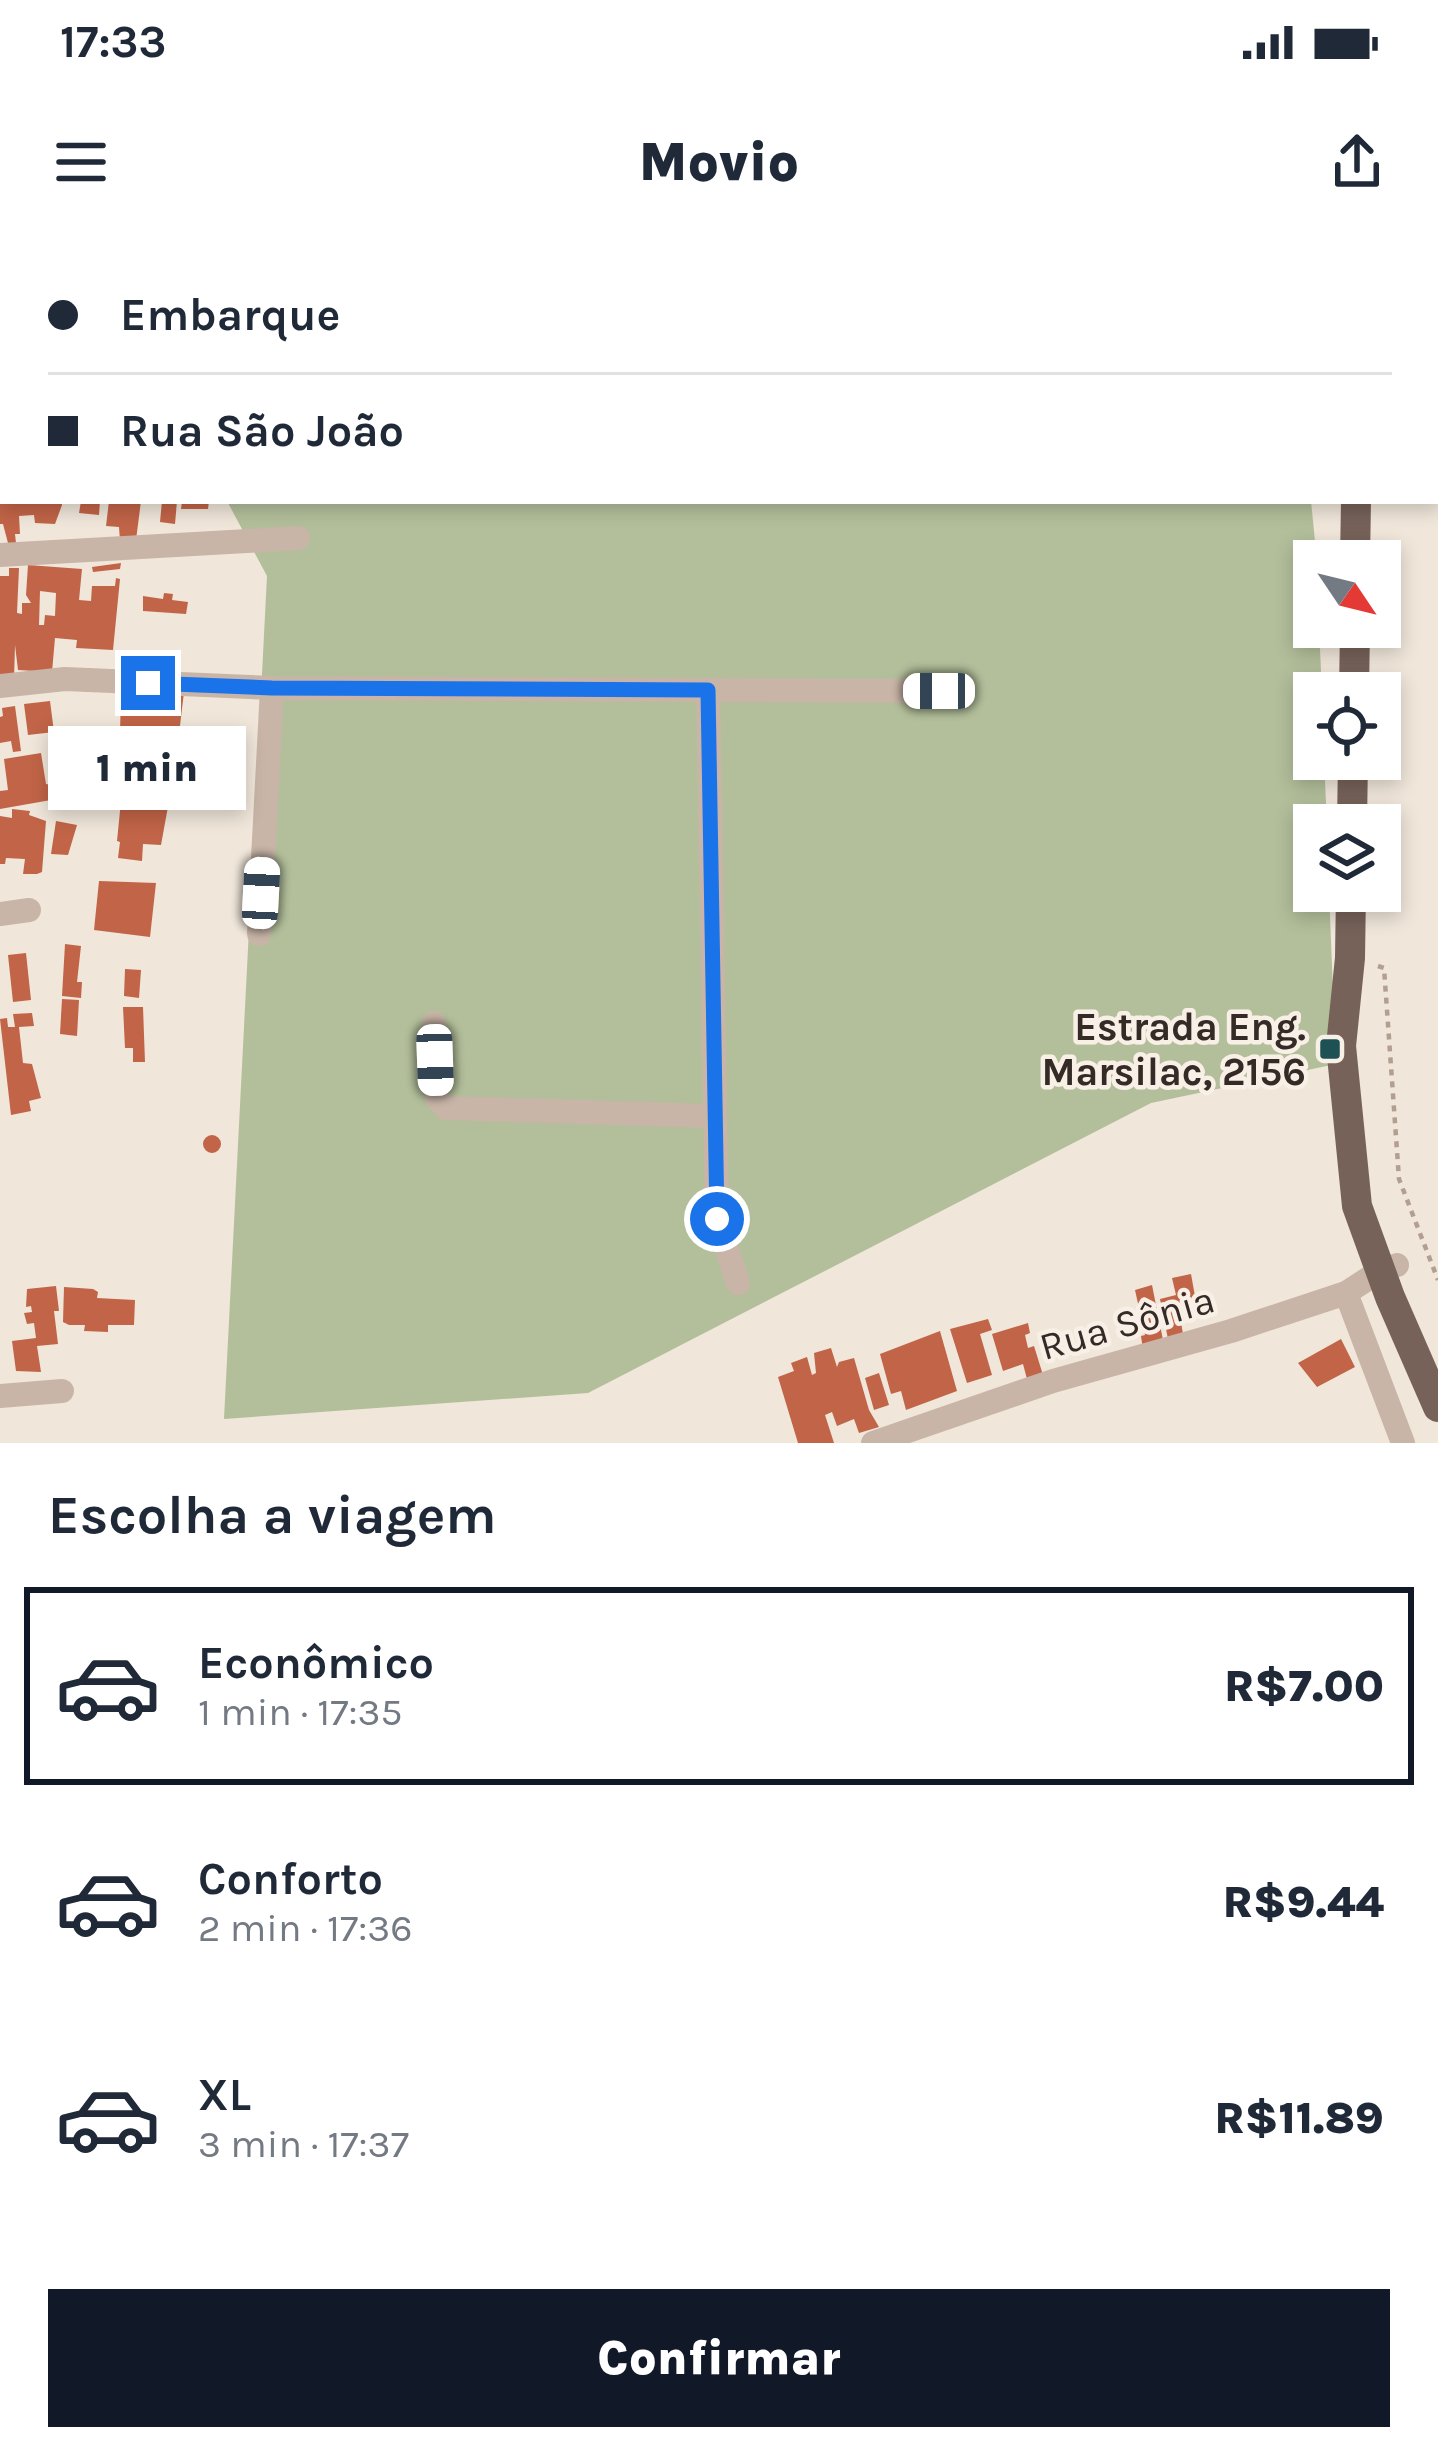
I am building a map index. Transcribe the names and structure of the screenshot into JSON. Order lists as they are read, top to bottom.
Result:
{
  "streets": {
    "street": ["Rua Sônia"]
  },
  "places": {
    "transit": ["Estrada Eng. Marsilac, 2156"]
  },
  "north": "bottom right",
  "page": {
    "status": "17:33",
    "header": "Movio",
    "banner": ["Embarque", "Rua São João"],
    "bubble": "1 min",
    "heading": "Escolha a viagem",
    "list": [
      {
        "name": "Econômico",
        "note": "1 min · 17:35",
        "value": "R$7.00"
      },
      {
        "name": "Conforto",
        "note": "2 min · 17:36",
        "value": "R$9.44"
      },
      {
        "name": "XL",
        "note": "3 min · 17:37",
        "value": "R$11.89"
      }
    ],
    "buttons": "Confirmar"
  }
}
